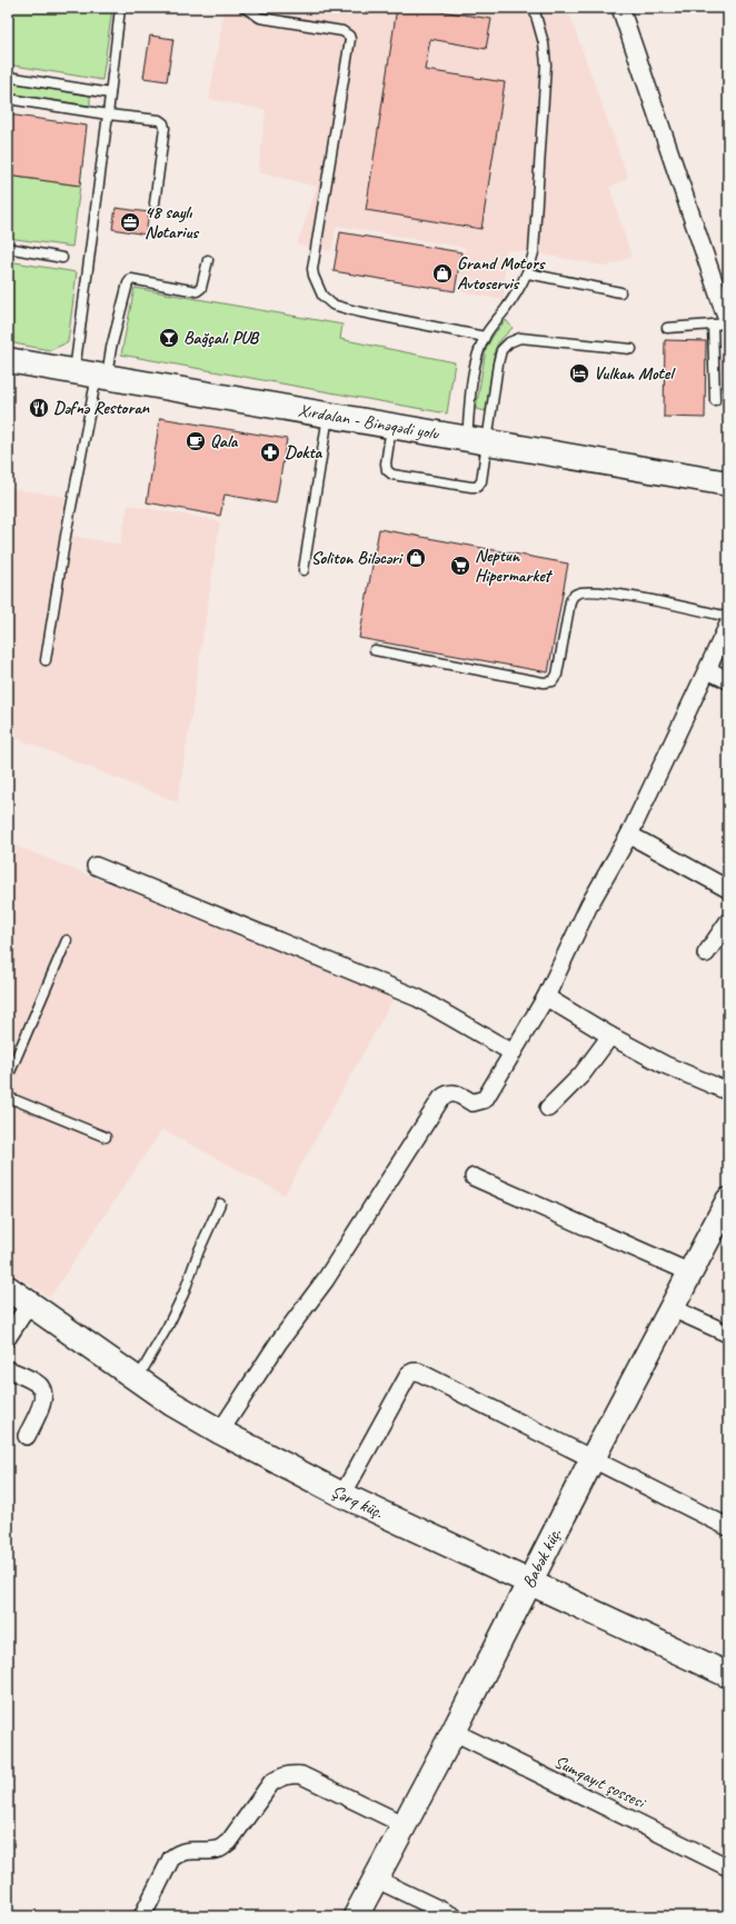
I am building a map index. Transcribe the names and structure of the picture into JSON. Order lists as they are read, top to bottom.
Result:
{
  "streets": {
    "main road": ["Xırdalan - Binəqədi yolu", "Şərq küç.", "Babək küç."],
    "street": ["Sumqayıt şossesi"]
  },
  "crossings": [
    ["Şərq küç.", "Babək küç."],
    ["Babək küç.", "Sumqayıt şossesi"]
  ],
  "places": {
    "office": ["48 saylı Notarius"],
    "shop": ["Grand Motors Avtoservis", "Soliton Biləcəri"],
    "bar": ["Bağçalı PUB"],
    "hotel": ["Vulkan Motel"],
    "restaurant": ["Dəfnə Restoran"],
    "cafe": ["Qala"],
    "pharmacy": ["Dokta"],
    "supermarket": ["Neptun Hipermarket"]
  }
}
